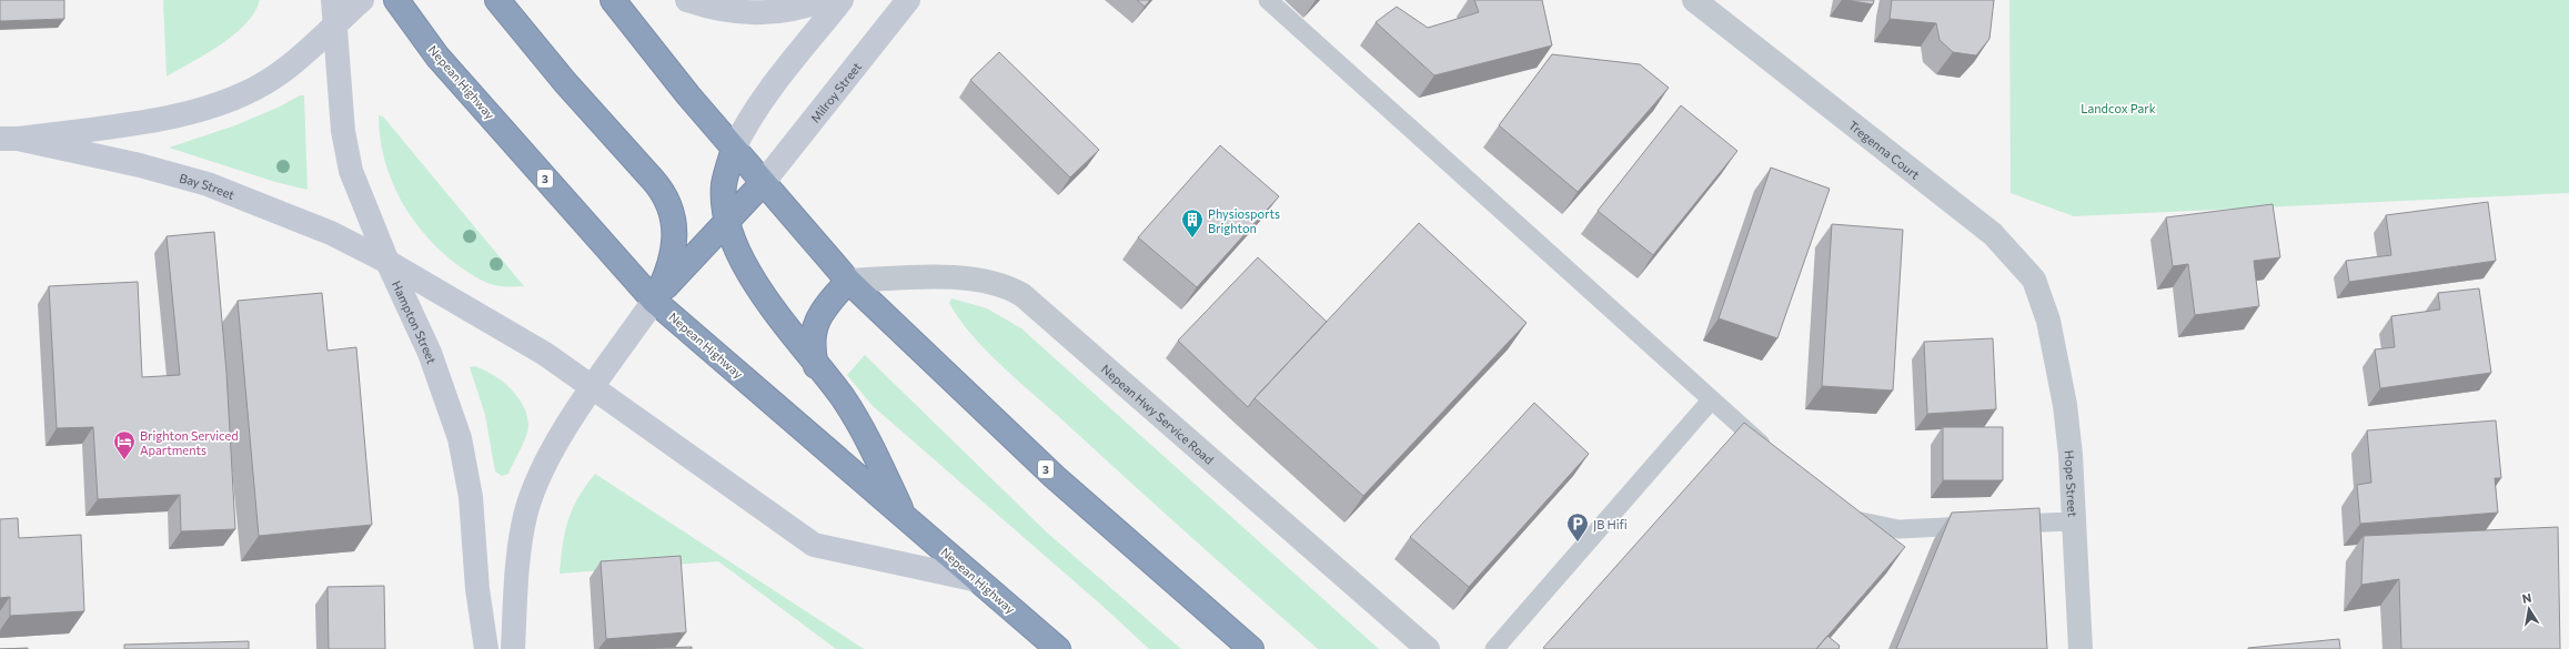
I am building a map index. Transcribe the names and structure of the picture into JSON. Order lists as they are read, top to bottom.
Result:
{
  "streets": {
    "highway": ["Nepean Highway", "3"],
    "street": [
      "Milroy Street",
      "Tregenna Court",
      "Bay Street",
      "Hampton Street",
      "Nepean Hwy Service Road",
      "Hope Street"
    ]
  },
  "crossings": [
    ["Nepean Highway", "Bay Street"],
    ["Milroy Street", "3"],
    ["Tregenna Court", "Hope Street"],
    ["3", "Nepean Hwy Service Road"],
    ["Bay Street", "Hampton Street"]
  ],
  "parks": ["Landcox Park"],
  "places": {
    "building": ["Physiosports Brighton"],
    "hotel": ["Brighton Serviced Apartments"],
    "parking": ["JB Hifi"]
  },
  "north": "top"
}
